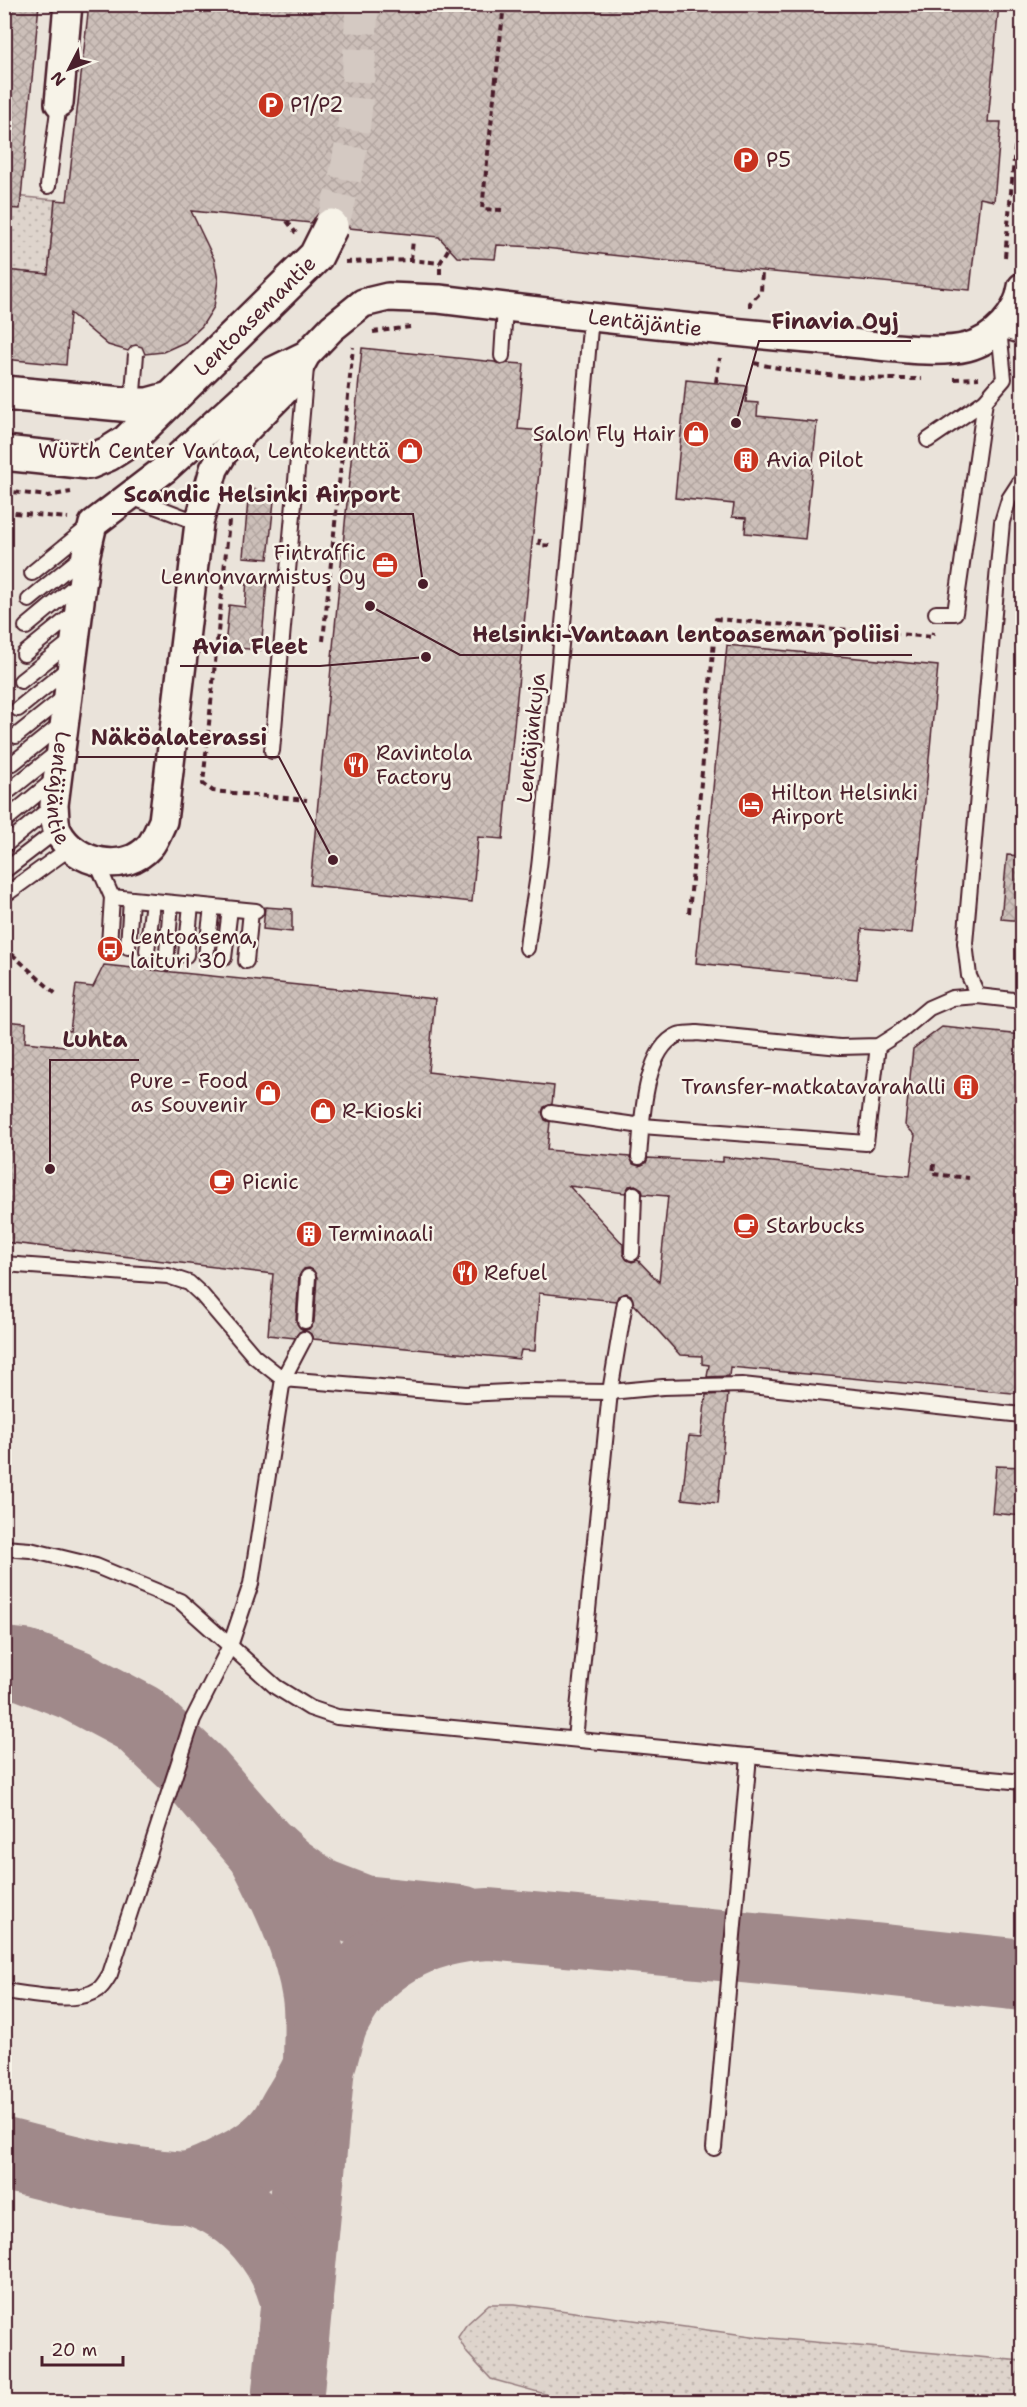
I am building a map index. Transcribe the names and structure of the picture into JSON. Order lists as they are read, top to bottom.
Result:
{
  "streets": {
    "main road": ["Lentoasemantie"],
    "street": ["Lentäjäntie"],
    "lane": ["Lentäjänkuja"]
  },
  "crossings": [
    ["Lentäjäntie", "Lentäjänkuja"]
  ],
  "places": {
    "parking": ["P1/P2", "P5"],
    "other": [
      "Finavia Oyj",
      "Scandic Helsinki Airport",
      "Helsinki-Vantaan lentoaseman poliisi",
      "Avia Fleet",
      "Näköalaterassi",
      "Luhta"
    ],
    "shop": [
      "Salon Fly Hair",
      "Würth Center Vantaa, Lentokenttä",
      "Pure - Food as Souvenir",
      "R-Kioski"
    ],
    "building": ["Avia Pilot", "Transfer-matkatavarahalli", "Terminaali"],
    "office": ["Fintraffic Lennonvarmistus Oy"],
    "restaurant": ["Ravintola Factory", "Refuel"],
    "hotel": ["Hilton Helsinki Airport"],
    "bus stop": ["Lentoasema, laituri 30"],
    "cafe": ["Picnic", "Starbucks"]
  },
  "scale_bar": "20 m",
  "north": "bottom left"
}
